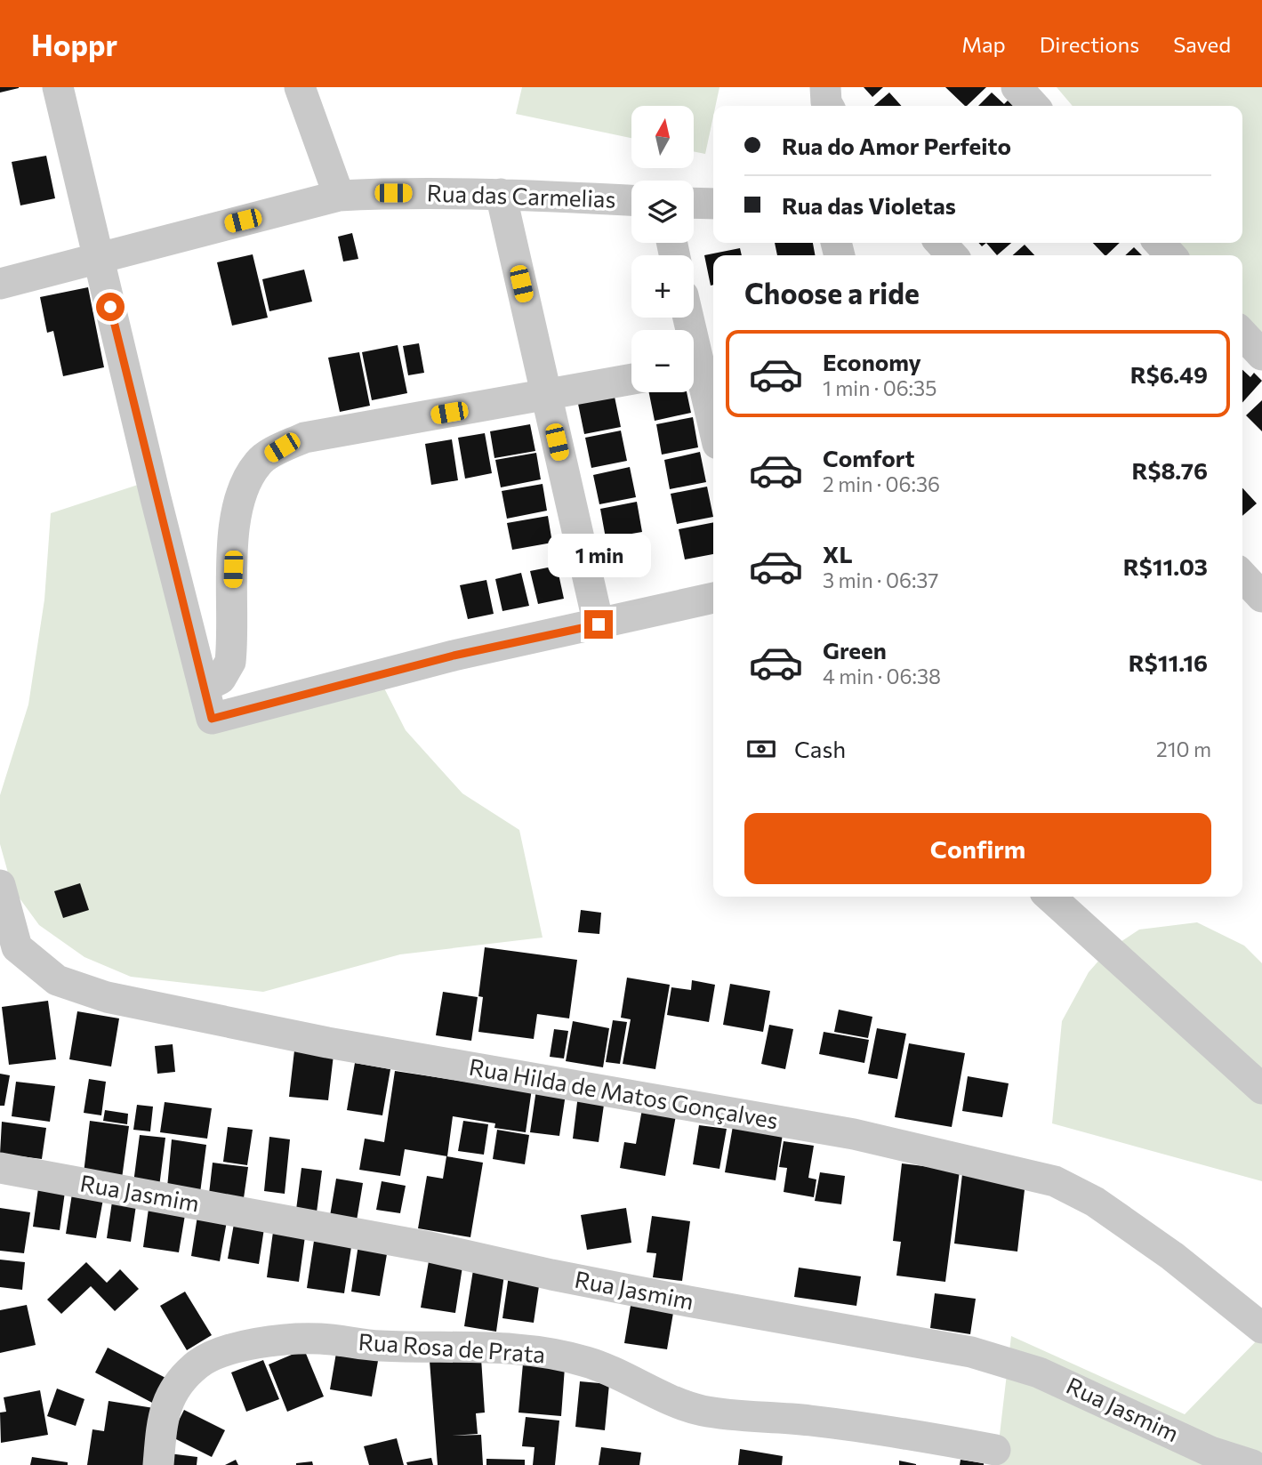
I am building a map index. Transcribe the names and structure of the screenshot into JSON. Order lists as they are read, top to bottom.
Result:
{
  "streets": {
    "street": [
      "Rua das Carmelias",
      "Rua Hilda de Matos Gonçalves",
      "Rua Jasmim",
      "Rua Rosa de Prata"
    ]
  },
  "north": "top",
  "page": {
    "header": "Hoppr",
    "nav": ["Map", "Directions", "Saved"],
    "map_buttons": ["+", "−"],
    "banner": ["Rua do Amor Perfeito", "Rua das Violetas"],
    "heading": "Choose a ride",
    "list": [
      {
        "name": "Economy",
        "note": "1 min · 06:35",
        "value": "R$6.49"
      },
      {
        "name": "Comfort",
        "note": "2 min · 06:36",
        "value": "R$8.76"
      },
      {
        "name": "XL",
        "note": "3 min · 06:37",
        "value": "R$11.03"
      },
      {
        "name": "Green",
        "note": "4 min · 06:38",
        "value": "R$11.16"
      }
    ],
    "bubble": "1 min",
    "pay": ["Cash", "210 m"],
    "buttons": "Confirm"
  }
}
